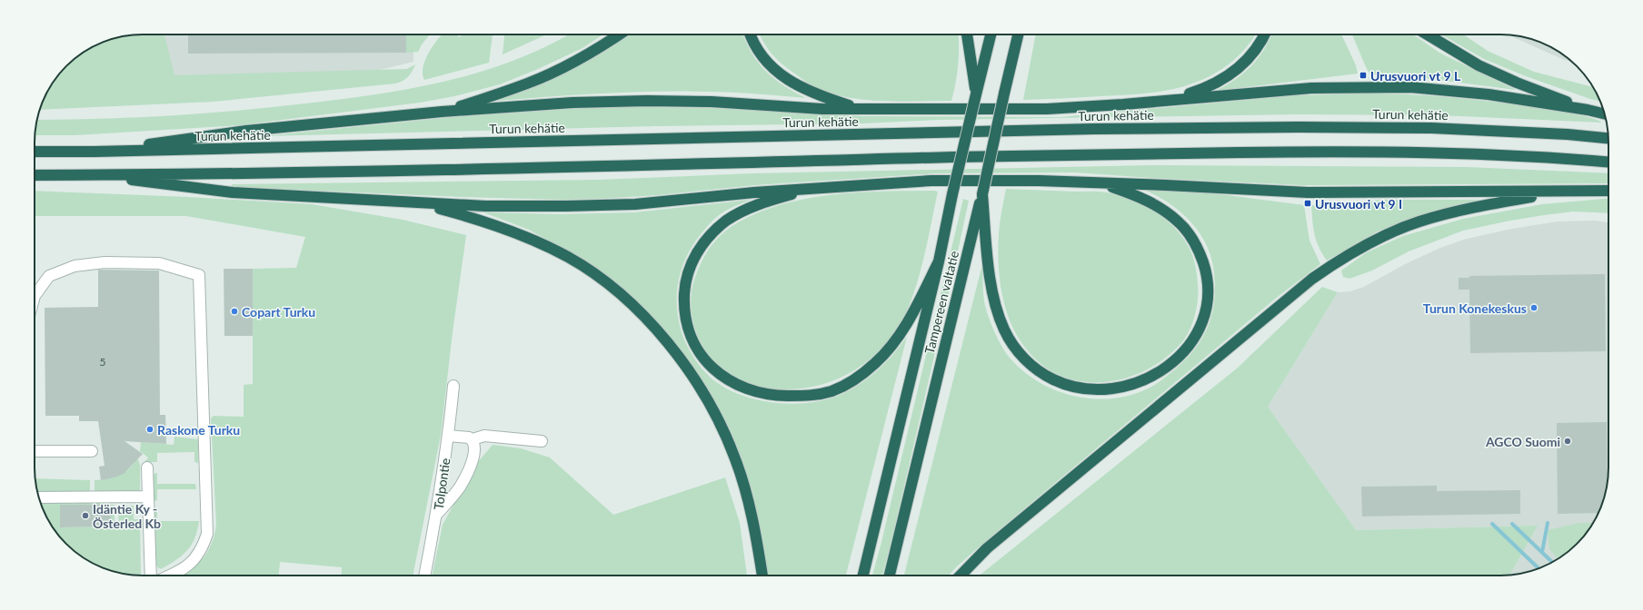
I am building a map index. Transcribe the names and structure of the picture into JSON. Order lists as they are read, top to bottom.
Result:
{
  "streets": {
    "highway": ["Turun kehätie", "Tampereen valtatie"],
    "street": ["Tolpontie"]
  },
  "places": {
    "transit": ["Urusvuori vt 9 L", "Urusvuori vt 9 I"],
    "other": [
      "Turun Konekeskus",
      "Copart Turku",
      "Raskone Turku",
      "AGCO Suomi",
      "Idäntie Ky - Österled Kb"
    ]
  },
  "house_numbers": ["5"]
}
